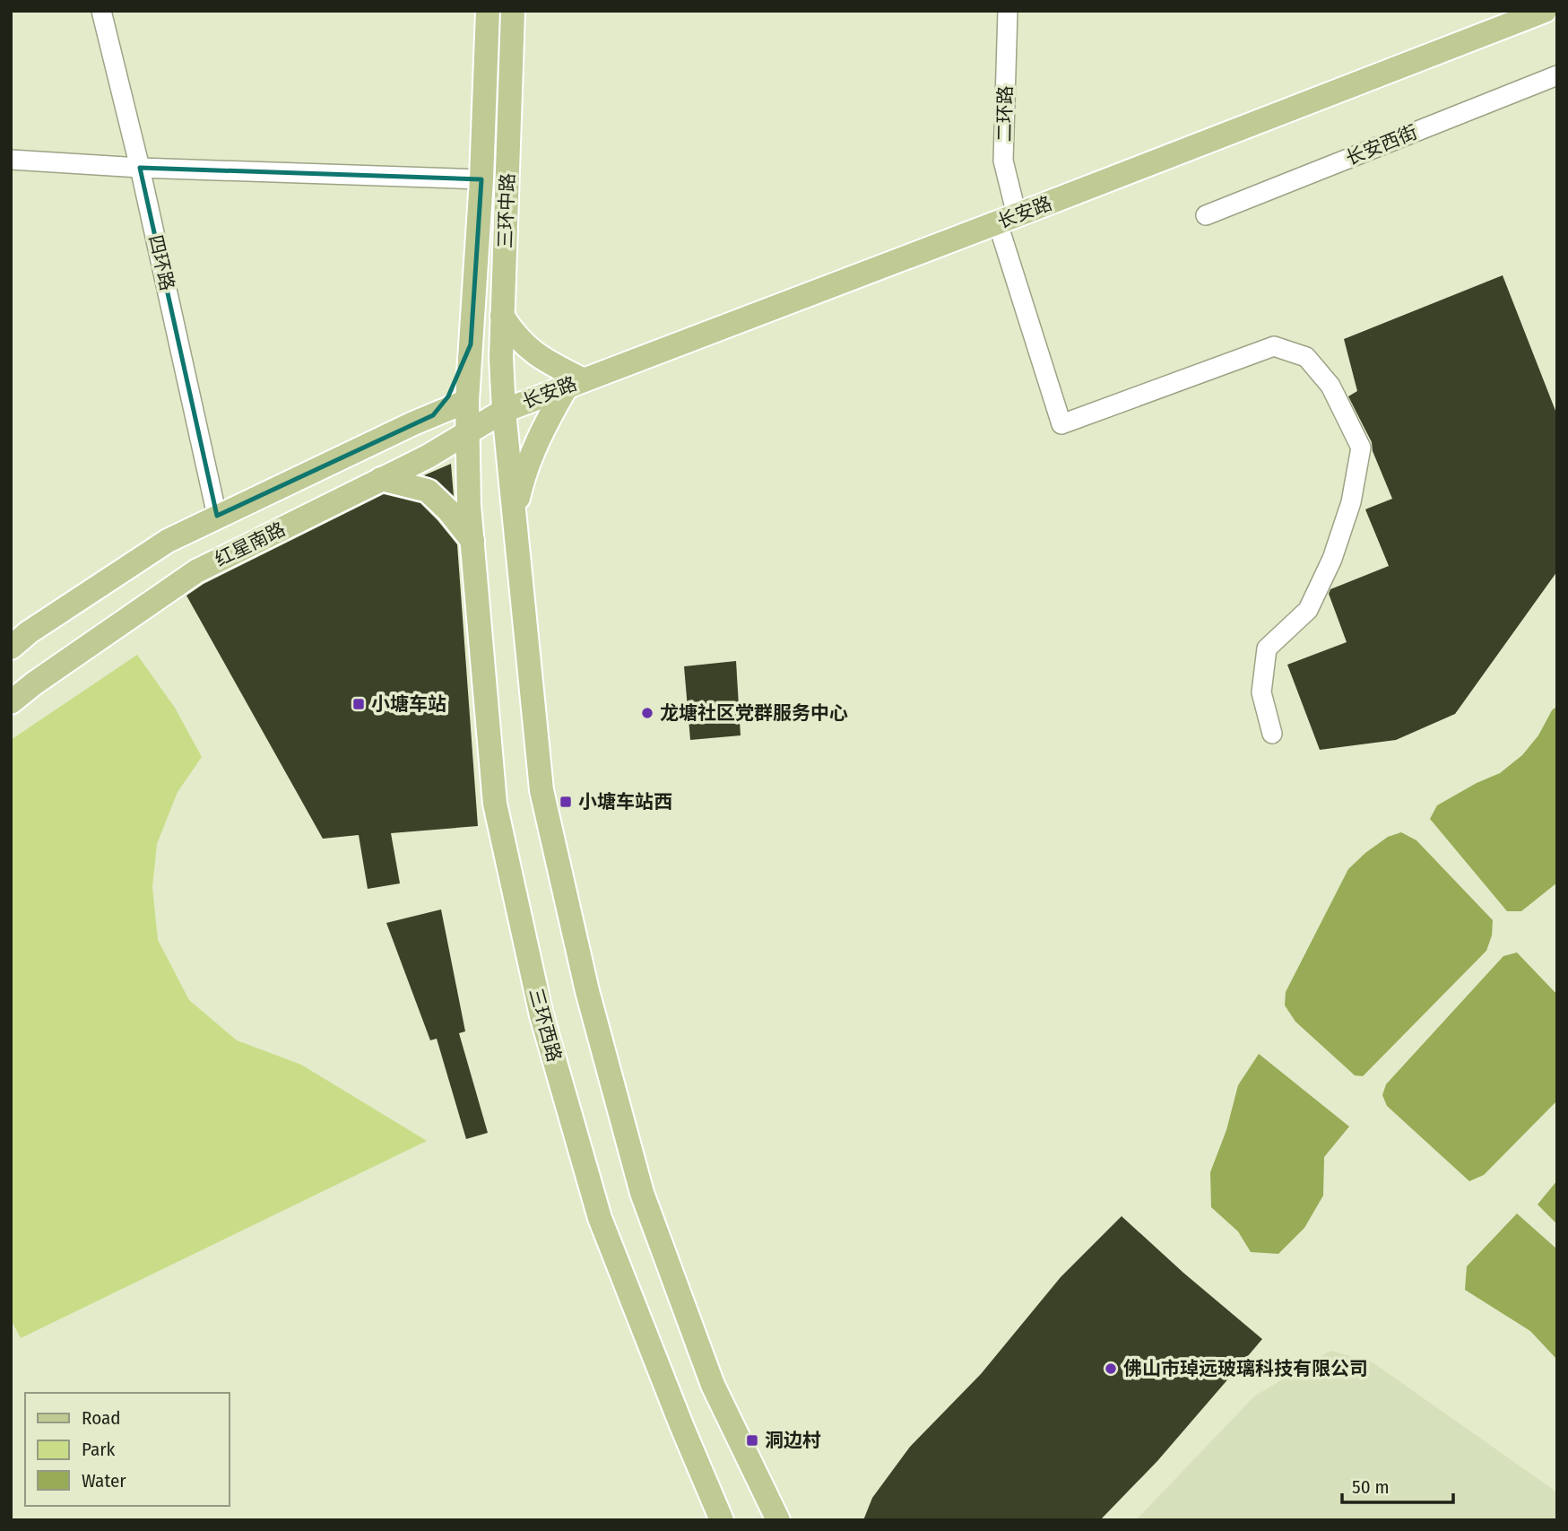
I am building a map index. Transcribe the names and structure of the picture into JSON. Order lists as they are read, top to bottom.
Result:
{
  "streets": {
    "main road": [
      "三环中路",
      "长安路",
      "红星南路",
      "三环西路"
    ],
    "street": ["二环路", "长安西街", "四环路"]
  },
  "crossings": [
    ["二环路", "长安路"],
    ["三环中路", "长安路"],
    ["三环中路", "红星南路"],
    ["三环中路", "三环西路"],
    ["长安路", "红星南路"],
    ["四环路", "红星南路"],
    ["红星南路", "三环西路"]
  ],
  "places": {
    "transit": ["小塘车站", "小塘车站西", "洞边村"],
    "other": ["龙塘社区党群服务中心", "佛山市琸远玻璃科技有限公司"]
  },
  "legend": ["Road", "Park", "Water"],
  "scale_bar": "50 m"
}
